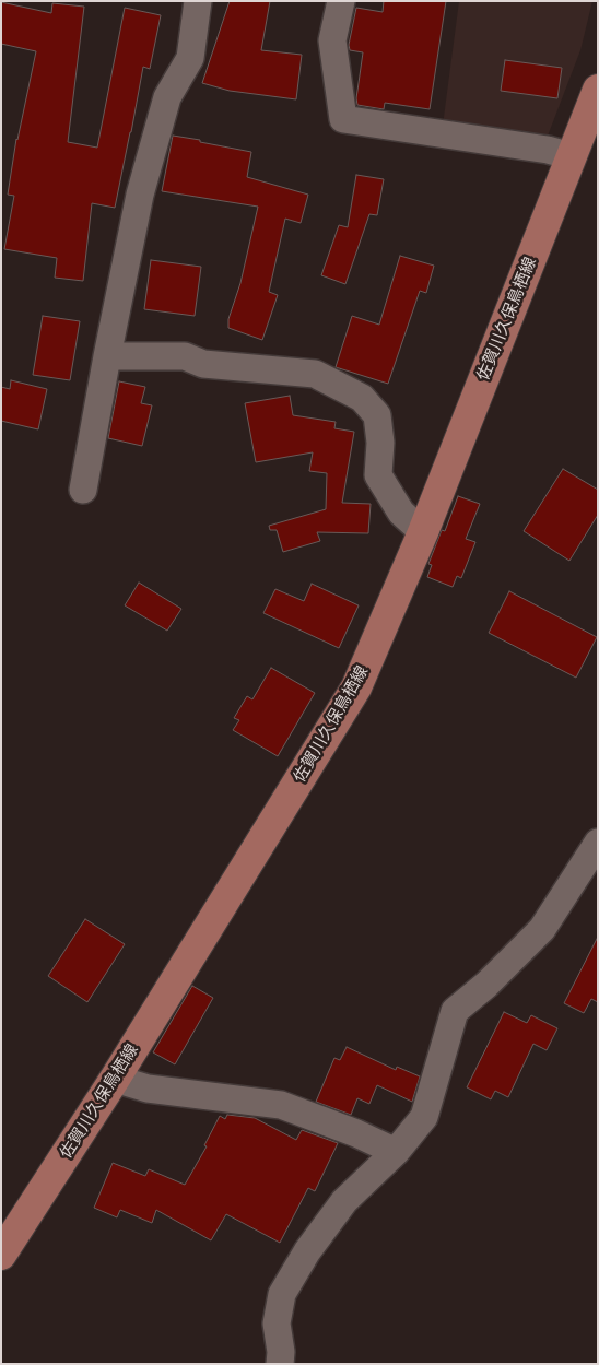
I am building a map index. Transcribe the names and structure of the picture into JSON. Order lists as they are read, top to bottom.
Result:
{
  "streets": {
    "main road": ["佐賀川久保鳥栖線"]
  }
}
